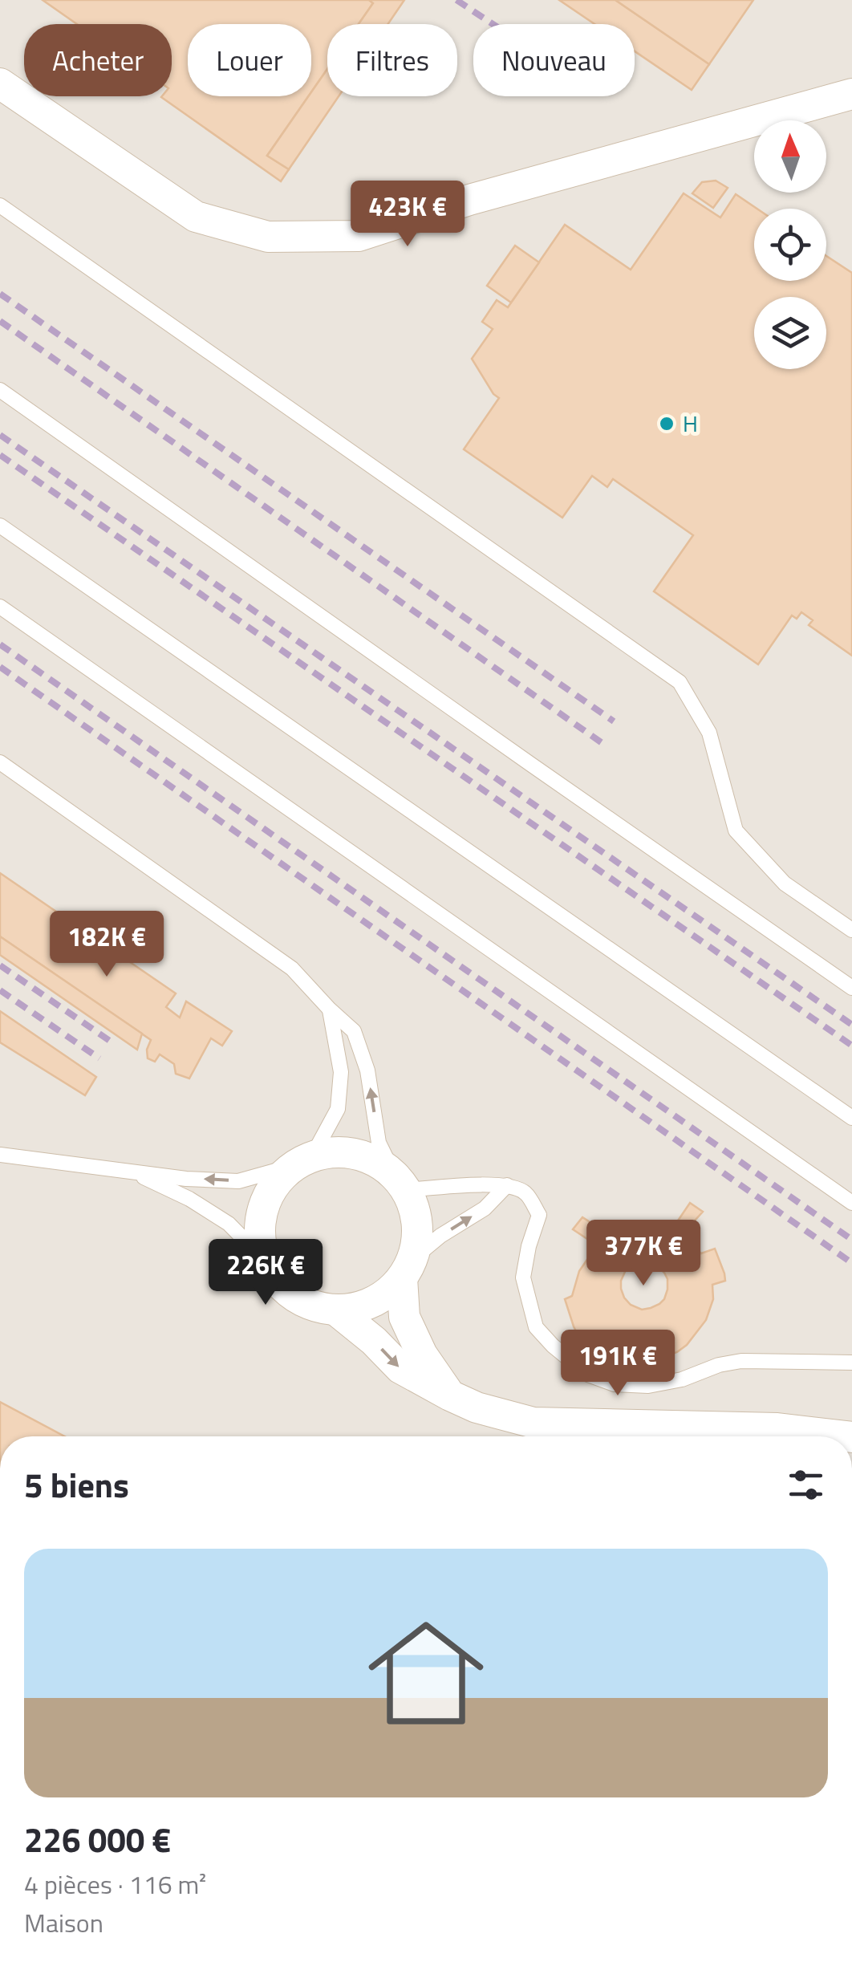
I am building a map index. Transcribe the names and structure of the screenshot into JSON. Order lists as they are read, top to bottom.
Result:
{
  "places": ["H"],
  "north": "top",
  "page": {
    "chip": [
      "Acheter",
      "Louer",
      "Filtres",
      "Nouveau"
    ],
    "price": [
      "423K €",
      "182K €",
      "377K €",
      "226K €",
      "191K €"
    ],
    "heading": "5 biens",
    "list": [
      {
        "name": "226 000 €",
        "note": "4 pièces · 116 m² · Maison"
      }
    ]
  }
}
